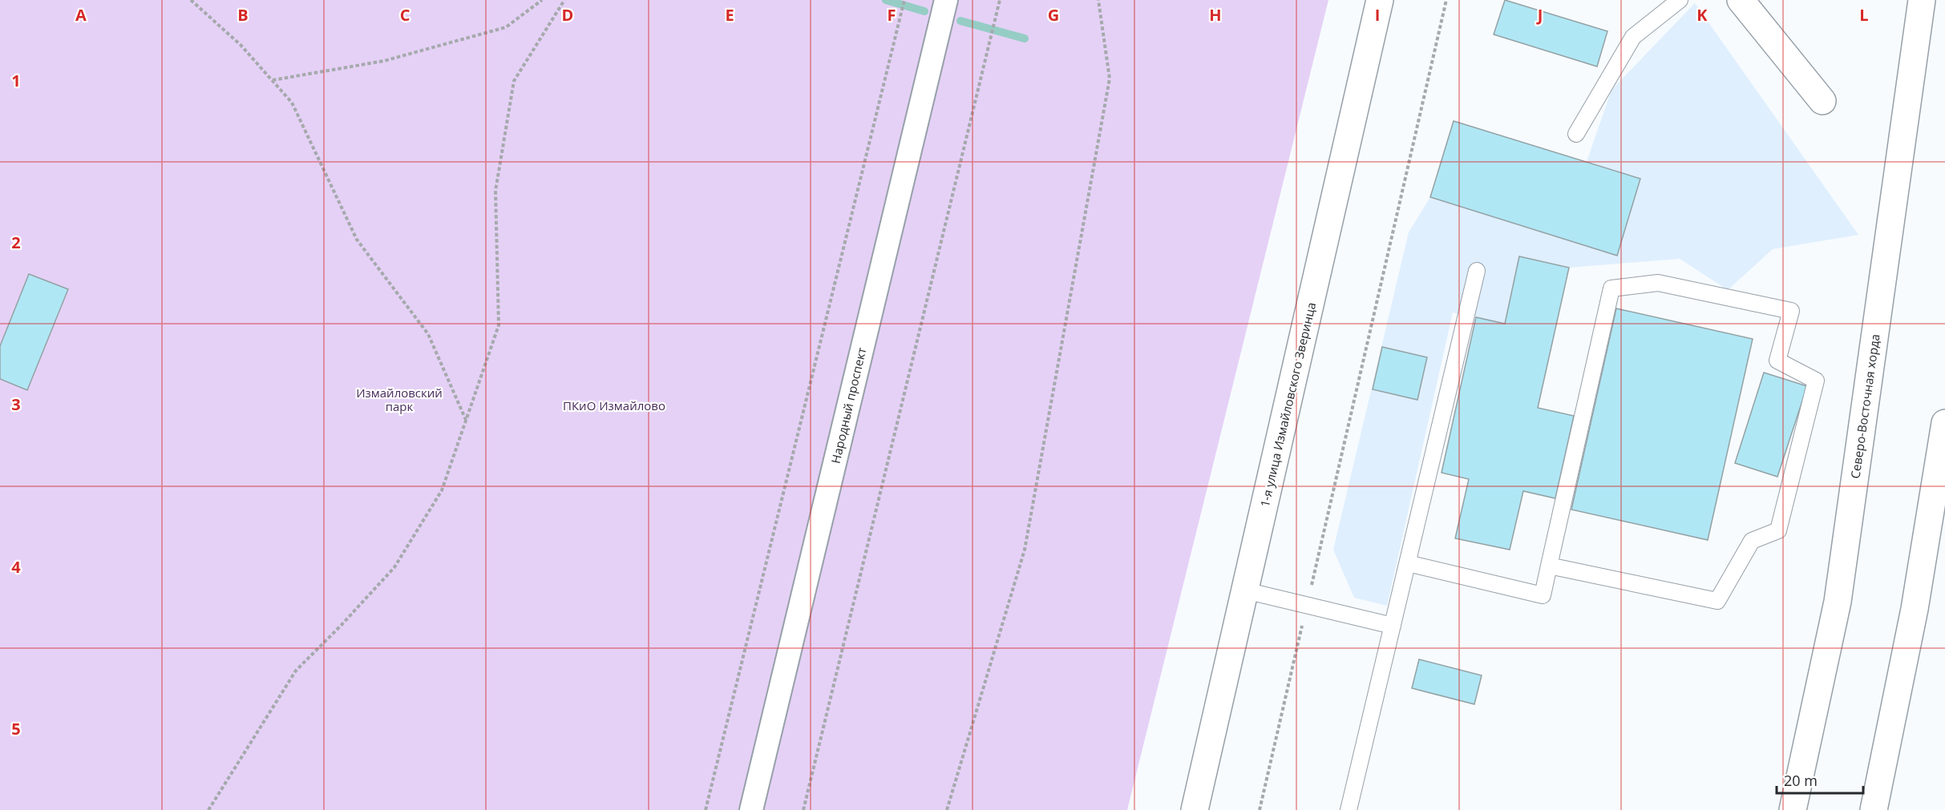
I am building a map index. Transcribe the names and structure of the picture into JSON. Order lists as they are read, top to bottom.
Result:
{
  "streets": {
    "main road": ["1-я улица Измайловского Зверинца", "Северо-Восточная хорда"],
    "street": ["Народный проспект"]
  },
  "parks": ["Измайловский парк", "ПКиО Измайлово"],
  "scale_bar": "20 m",
  "grid": {
    "columns": [
      "A",
      "B",
      "C",
      "D",
      "E",
      "F",
      "G",
      "H",
      "I",
      "J",
      "K",
      "L"
    ],
    "rows": [
      "1",
      "2",
      "3",
      "4",
      "5"
    ]
  }
}
